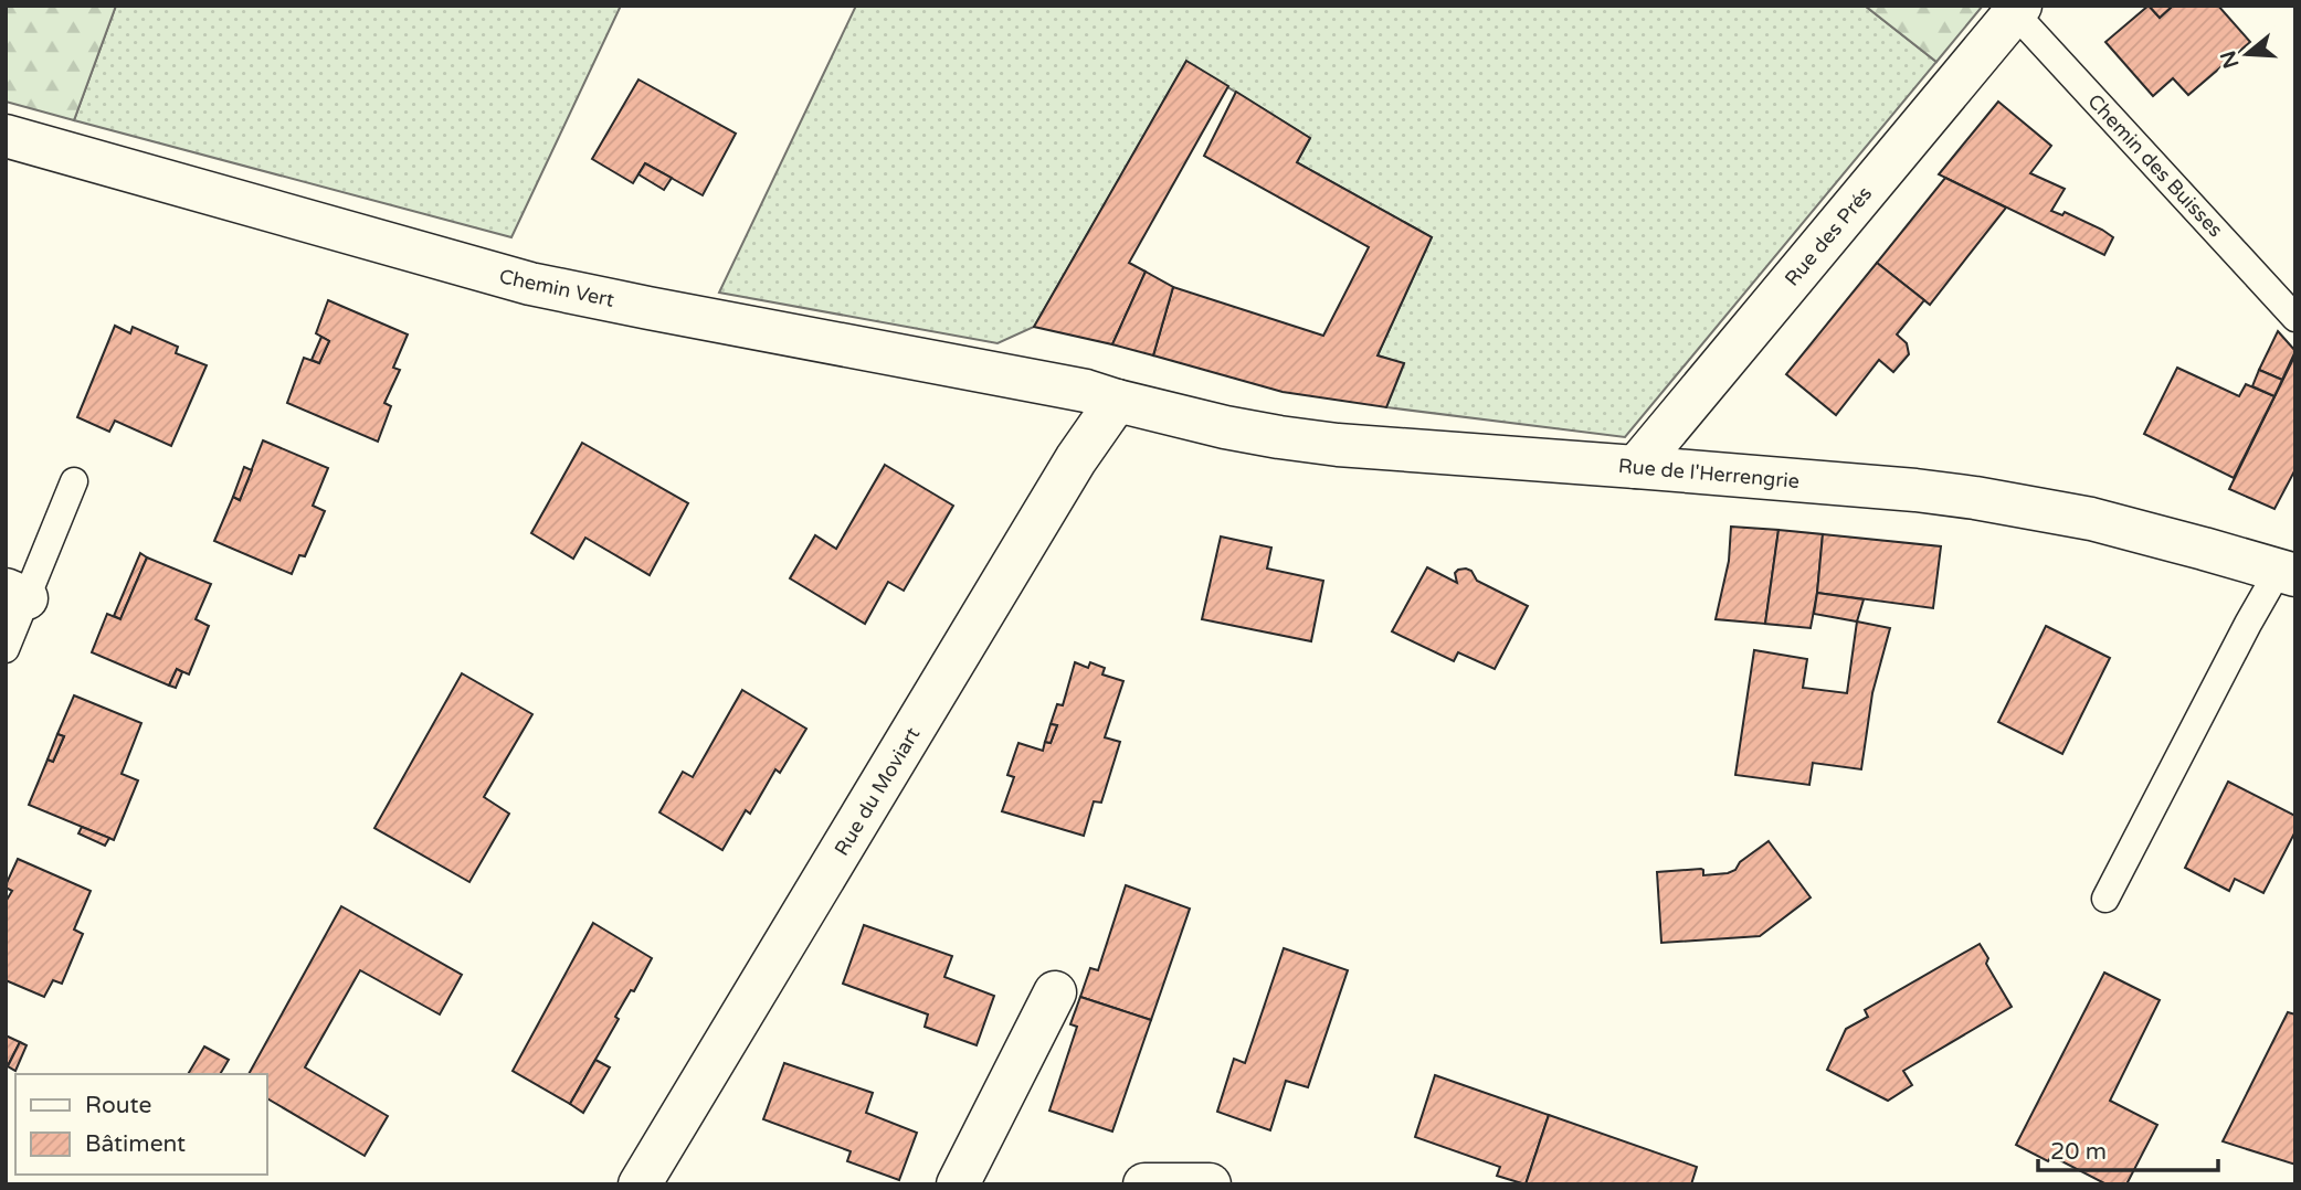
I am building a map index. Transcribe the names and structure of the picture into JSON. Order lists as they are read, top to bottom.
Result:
{
  "streets": {
    "street": [
      "Rue des Prés",
      "Chemin Vert",
      "Rue de l'Herrengrie",
      "Rue du Moviart"
    ],
    "lane": ["Chemin des Buisses"]
  },
  "crossings": [
    ["Chemin des Buisses", "Rue des Prés"],
    ["Rue des Prés", "Rue de l'Herrengrie"],
    ["Chemin Vert", "Rue de l'Herrengrie"],
    ["Chemin Vert", "Rue du Moviart"],
    ["Rue de l'Herrengrie", "Rue du Moviart"]
  ],
  "legend": ["Route", "Bâtiment"],
  "scale_bar": "20 m",
  "north": "left"
}
